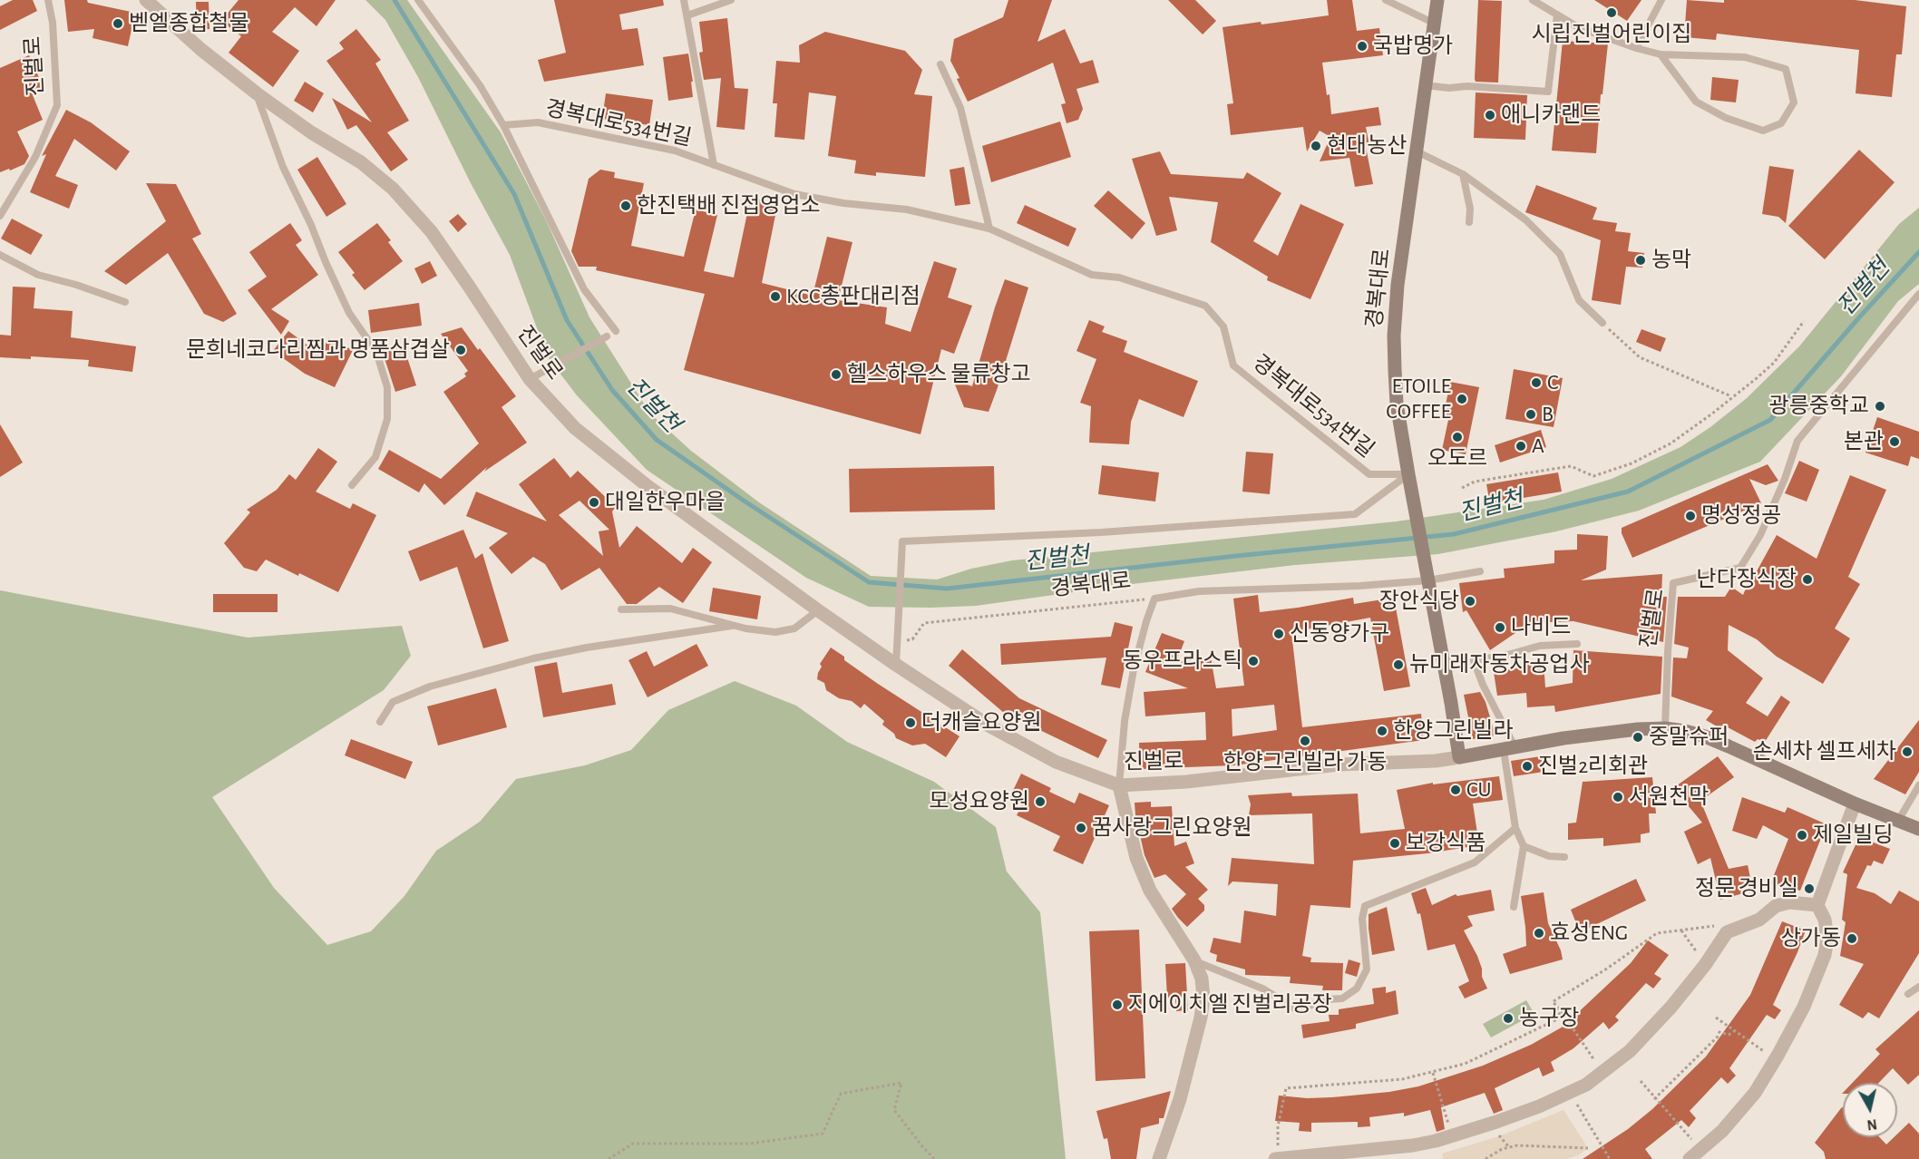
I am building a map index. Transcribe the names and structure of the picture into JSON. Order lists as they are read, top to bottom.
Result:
{
  "streets": {
    "street": ["진벌로", "경복대로"],
    "lane": ["경복대로534번길"]
  },
  "crossings": [
    ["진벌로", "경복대로"],
    ["경복대로534번길", "경복대로"]
  ],
  "water": ["진벌천"],
  "places": [
    "시립진벌어린이집",
    "벧엘종합철물",
    "국밥명가",
    "애니카랜드",
    "현대농산",
    "한진택배 진접영업소",
    "농막",
    "KCC총판대리점",
    "문희네코다리찜과 명품삼겹살",
    "헬스하우스 물류창고",
    "C",
    "ETOILE COFFEE",
    "광릉중학교",
    "B",
    "오도르",
    "본관",
    "A",
    "대일한우마을",
    "명성정공",
    "난다장식장",
    "장안식당",
    "나비드",
    "신동양가구",
    "동우프라스틱",
    "뉴미래자동차공업사",
    "더캐슬요양원",
    "한양그린빌라",
    "중말슈퍼",
    "한양그린빌라 가동",
    "손세차 셀프세차",
    "진벌2리회관",
    "CU",
    "서원천막",
    "모성요양원",
    "꿈사랑그린요양원",
    "제일빌딩",
    "보강식품",
    "정문 경비실",
    "효성ENG",
    "상가동",
    "지에이치엘 진벌리공장",
    "농구장"
  ],
  "north": "bottom"
}
